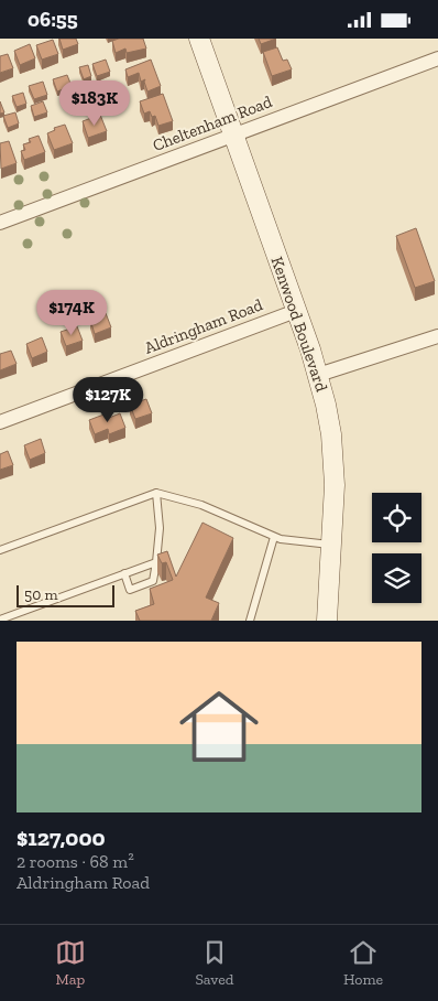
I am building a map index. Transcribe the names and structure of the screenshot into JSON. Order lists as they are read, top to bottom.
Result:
{
  "streets": {
    "street": ["Cheltenham Road", "Kenwood Boulevard", "Aldringham Road"]
  },
  "crossings": [
    ["Cheltenham Road", "Kenwood Boulevard"],
    ["Kenwood Boulevard", "Aldringham Road"]
  ],
  "scale_bar": "50 m",
  "page": {
    "status": "06:55",
    "price": ["$183K", "$174K", "$127K"],
    "scale": "50 m",
    "list": [
      {
        "name": "$127,000",
        "note": "2 rooms · 68 m² · Aldringham Road"
      }
    ],
    "tabs": ["Map", "Saved", "Home"]
  }
}
